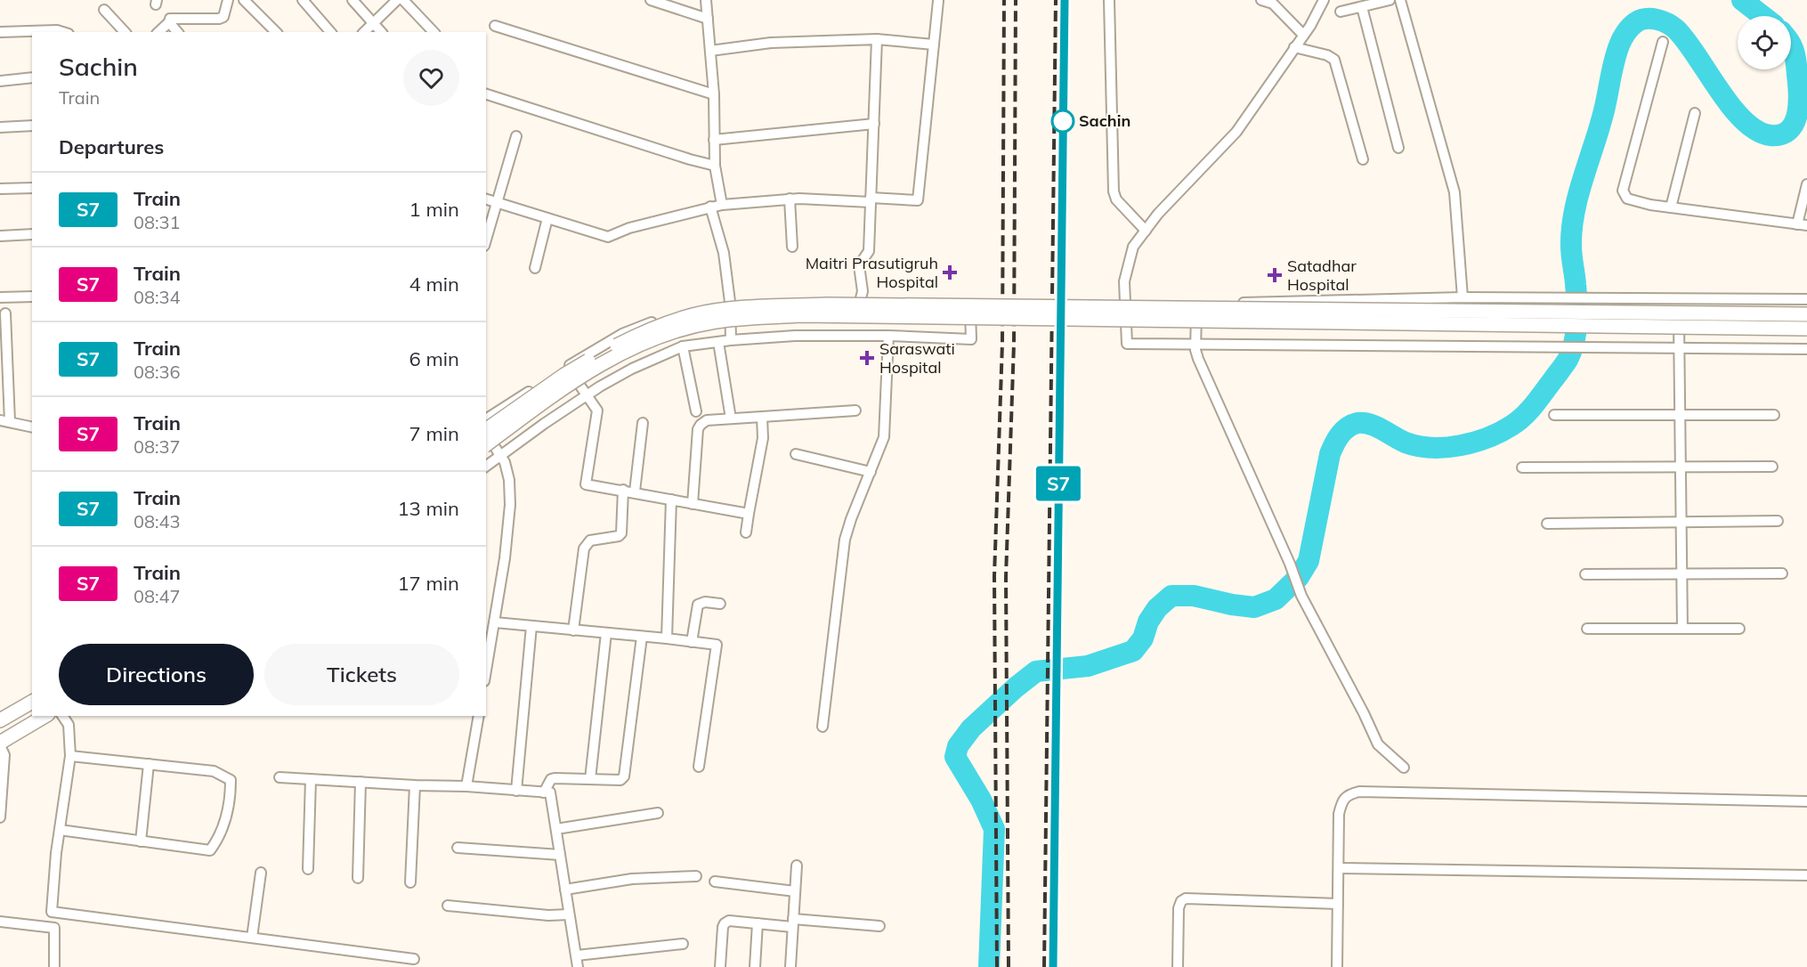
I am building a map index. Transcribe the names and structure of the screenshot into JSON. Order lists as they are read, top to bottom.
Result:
{
  "places": {
    "other": ["Sachin"],
    "health": ["Maitri Prasutigruh Hospital", "Satadhar Hospital", "Saraswati Hospital"]
  },
  "page": {
    "on_map": "S7",
    "heading": [
      ["Sachin", "Train"],
      "Departures"
    ],
    "list": [
      {
        "mark": "S7",
        "name": "Train",
        "note": "08:31",
        "value": "1 min"
      },
      {
        "mark": "S7",
        "name": "Train",
        "note": "08:34",
        "value": "4 min"
      },
      {
        "mark": "S7",
        "name": "Train",
        "note": "08:36",
        "value": "6 min"
      },
      {
        "mark": "S7",
        "name": "Train",
        "note": "08:37",
        "value": "7 min"
      },
      {
        "mark": "S7",
        "name": "Train",
        "note": "08:43",
        "value": "13 min"
      },
      {
        "mark": "S7",
        "name": "Train",
        "note": "08:47",
        "value": "17 min"
      }
    ],
    "buttons": ["Directions", "Tickets"]
  }
}
